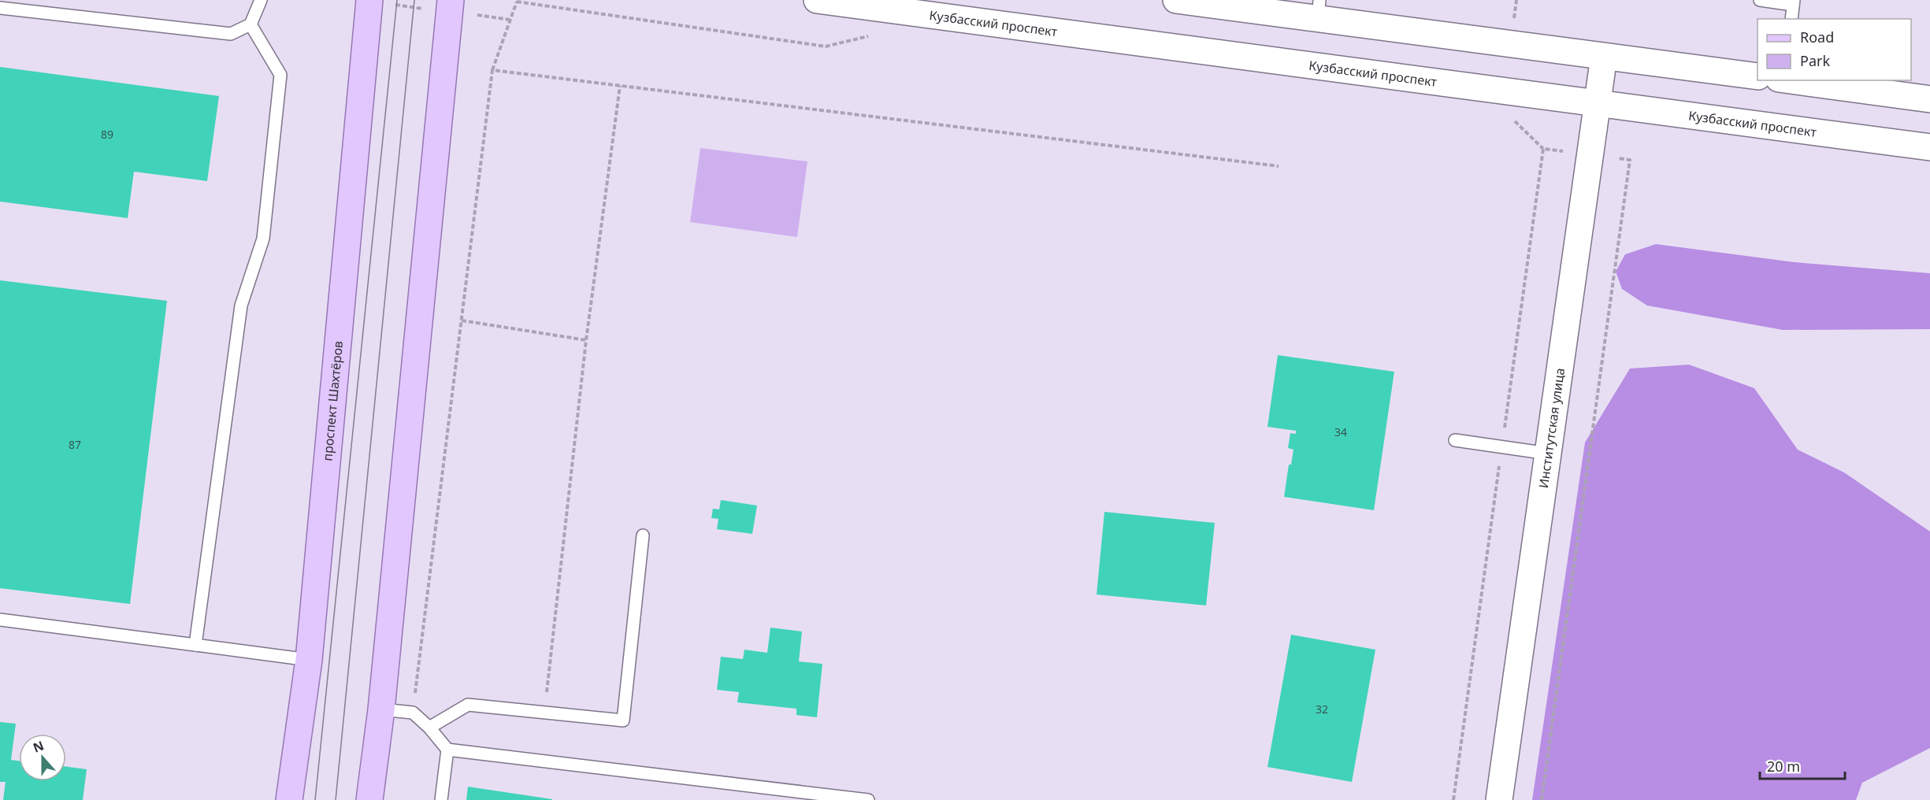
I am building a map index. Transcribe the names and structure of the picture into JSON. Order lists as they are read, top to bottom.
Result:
{
  "streets": {
    "main road": ["проспект Шахтёров"],
    "street": ["Кузбасский проспект", "Институтская улица"]
  },
  "crossings": [
    ["Кузбасский проспект", "Институтская улица"]
  ],
  "house_numbers": [
    "89",
    "34",
    "87",
    "32"
  ],
  "legend": ["Road", "Park"],
  "scale_bar": "20 m",
  "north": "top"
}
